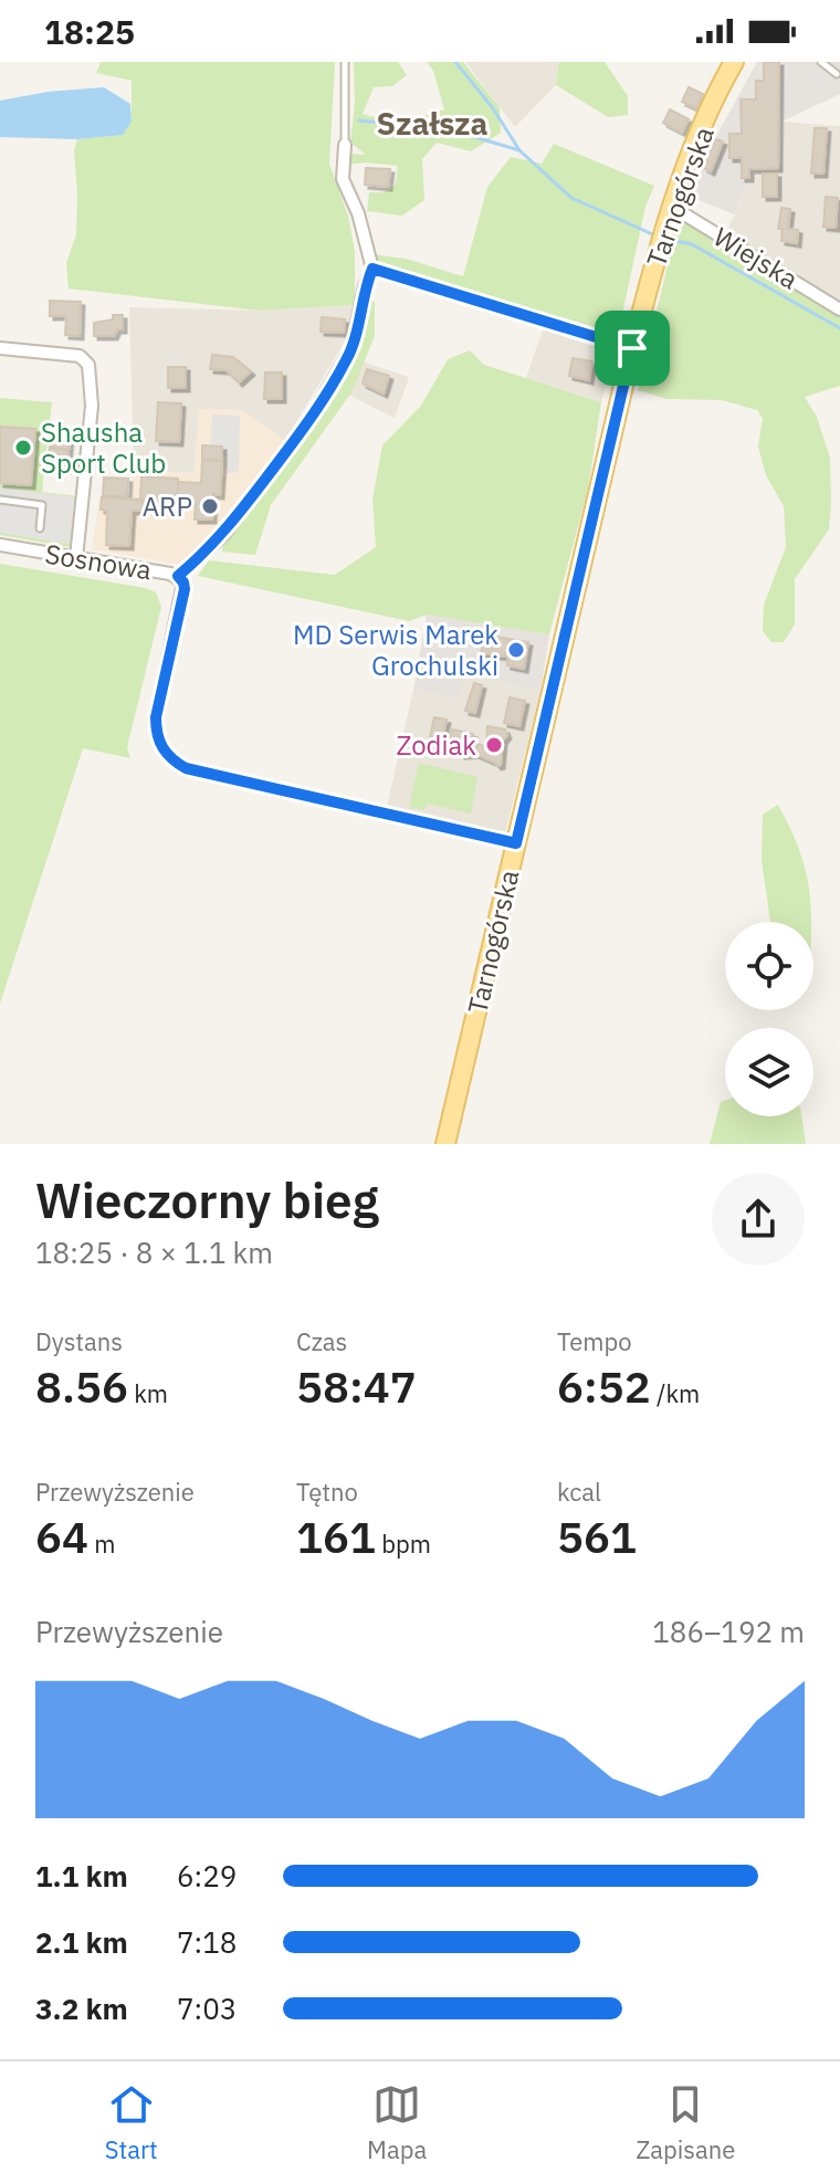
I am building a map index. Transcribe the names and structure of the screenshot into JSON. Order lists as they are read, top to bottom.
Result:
{
  "streets": {
    "main road": ["Tarnogórska"],
    "street": ["Wiejska", "Sosnowa"]
  },
  "crossings": [
    ["Tarnogórska", "Wiejska"],
    ["Tarnogórska", "Sosnowa"]
  ],
  "districts": ["Szałsza"],
  "places": [
    "Shausha Sport Club",
    "ARP",
    "MD Serwis Marek Grochulski",
    "Zodiak"
  ],
  "page": {
    "status": "18:25",
    "heading": ["Wieczorny bieg", "18:25 · 8 × 1.1 km"],
    "stats": [
      ["Dystans", "8.56 km"],
      ["Czas", "58:47"],
      ["Tempo", "6:52 /km"],
      ["Przewyższenie", "64 m"],
      ["Tętno", "161 bpm"],
      ["kcal", "561"]
    ],
    "chart": ["Przewyższenie", "186–192 m"],
    "list": [
      {
        "name": "1.1 km",
        "note": "6:29"
      },
      {
        "name": "2.1 km",
        "note": "7:18"
      },
      {
        "name": "3.2 km",
        "note": "7:03"
      }
    ],
    "tabs": ["Start", "Mapa", "Zapisane"]
  }
}
